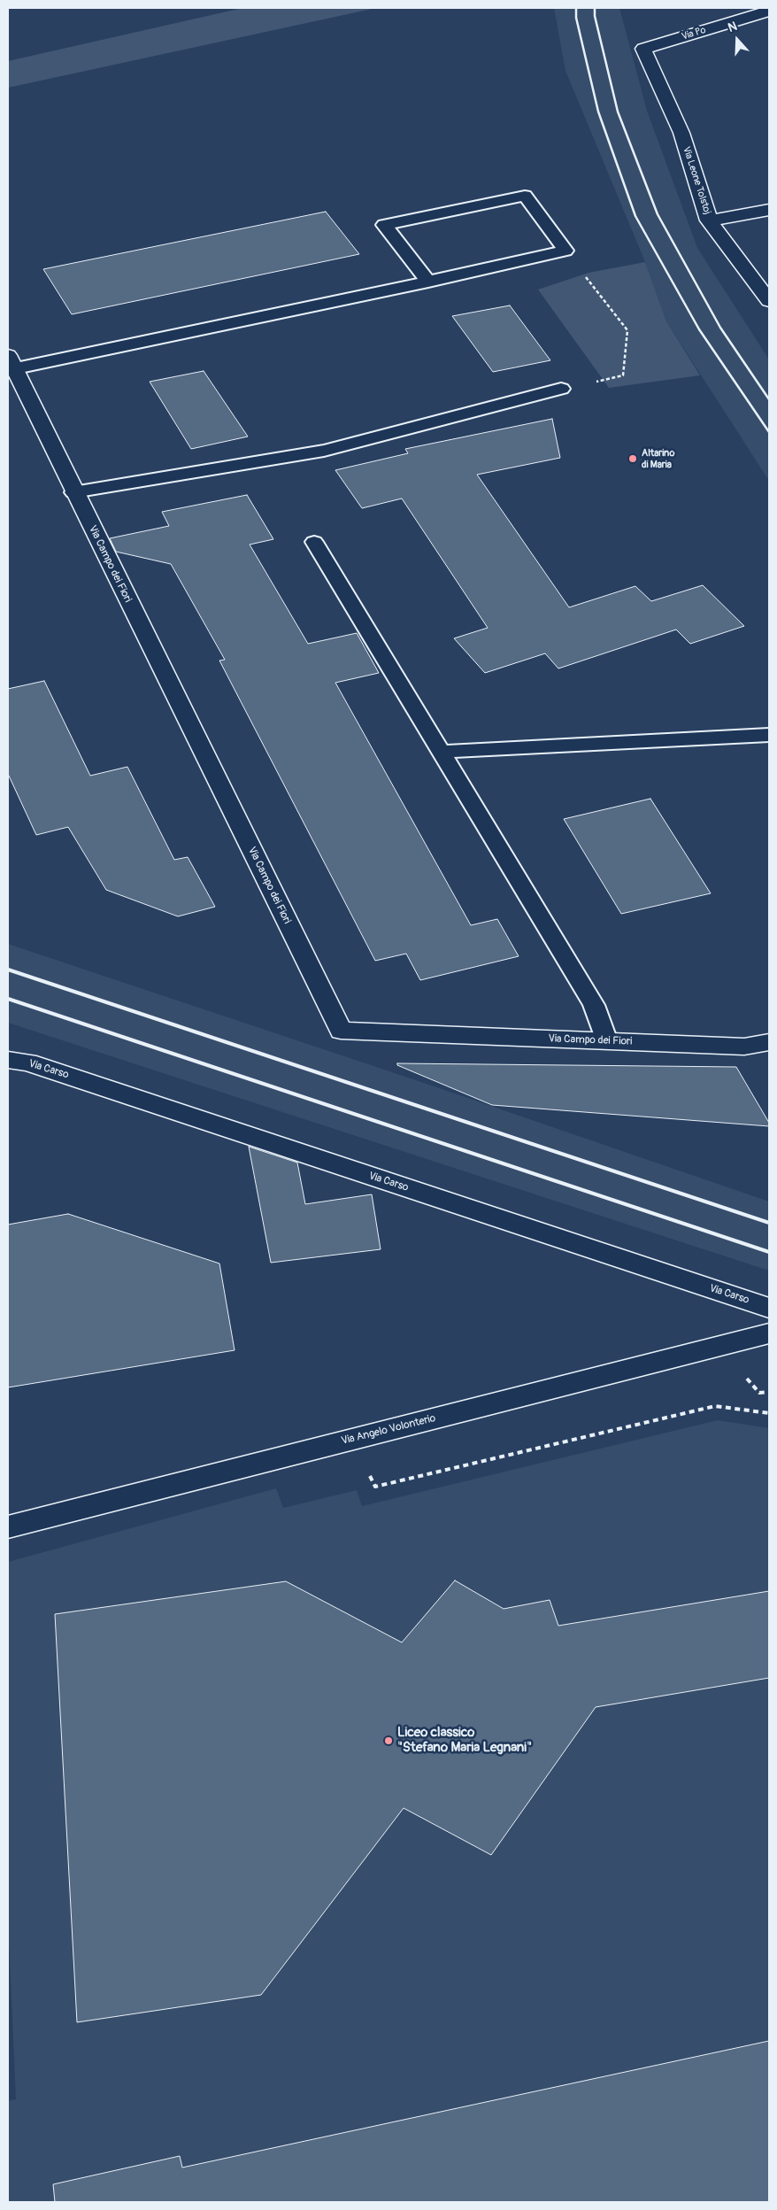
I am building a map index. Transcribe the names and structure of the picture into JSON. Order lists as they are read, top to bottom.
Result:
{
  "streets": {
    "street": [
      "Via Po",
      "Via Leone Tolstoj",
      "Via Campo dei Fiori",
      "Via Carso",
      "Via Angelo Volonterio"
    ]
  },
  "crossings": [
    ["Via Po", "Via Leone Tolstoj"]
  ],
  "places": ["Altarino di Maria", "Liceo classico \"Stefano Maria Legnani\""],
  "north": "top"
}
